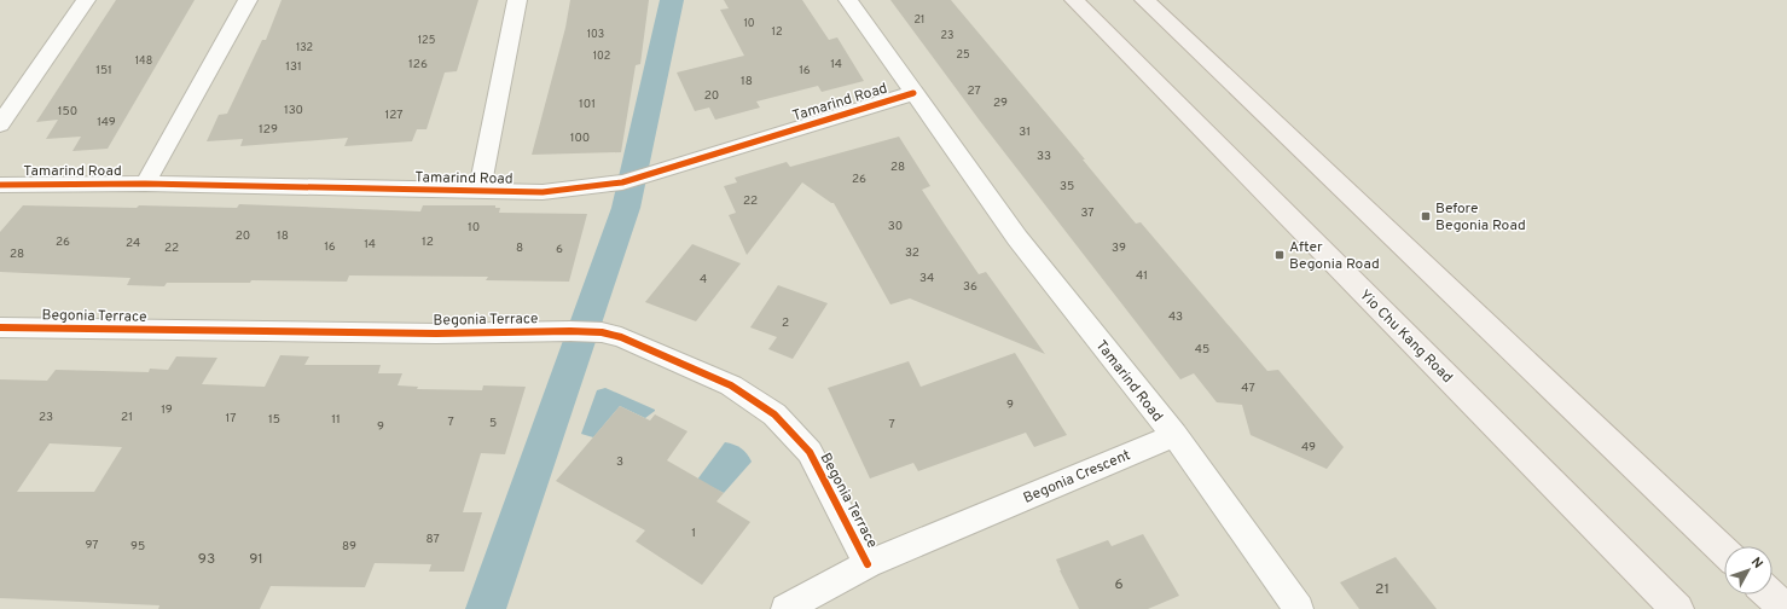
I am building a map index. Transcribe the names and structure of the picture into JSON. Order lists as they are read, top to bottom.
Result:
{
  "streets": {
    "main road": ["Yio Chu Kang Road"],
    "street": ["Tamarind Road", "Begonia Terrace", "Begonia Crescent"]
  },
  "crossings": [
    ["Tamarind Road", "Begonia Crescent"],
    ["Begonia Terrace", "Begonia Crescent"]
  ],
  "places": {
    "transit": ["Before Begonia Road", "After Begonia Road"]
  },
  "house_numbers": [
    "21",
    "10",
    "12",
    "103",
    "23",
    "125",
    "132",
    "25",
    "102",
    "148",
    "126",
    "14",
    "131",
    "151",
    "16",
    "18",
    "27",
    "20",
    "29",
    "101",
    "130",
    "150",
    "127",
    "149",
    "129",
    "31",
    "100",
    "33",
    "28",
    "26",
    "35",
    "22",
    "37",
    "30",
    "10",
    "20",
    "18",
    "26",
    "12",
    "24",
    "14",
    "16",
    "22",
    "8",
    "39",
    "6",
    "32",
    "28",
    "41",
    "34",
    "4",
    "36",
    "43",
    "2",
    "45",
    "47",
    "9",
    "19",
    "23",
    "21",
    "17",
    "15",
    "11",
    "7",
    "5",
    "7",
    "9",
    "49",
    "3",
    "1",
    "87",
    "97",
    "95",
    "89",
    "93",
    "91",
    "6",
    "21"
  ],
  "north": "top right"
}
